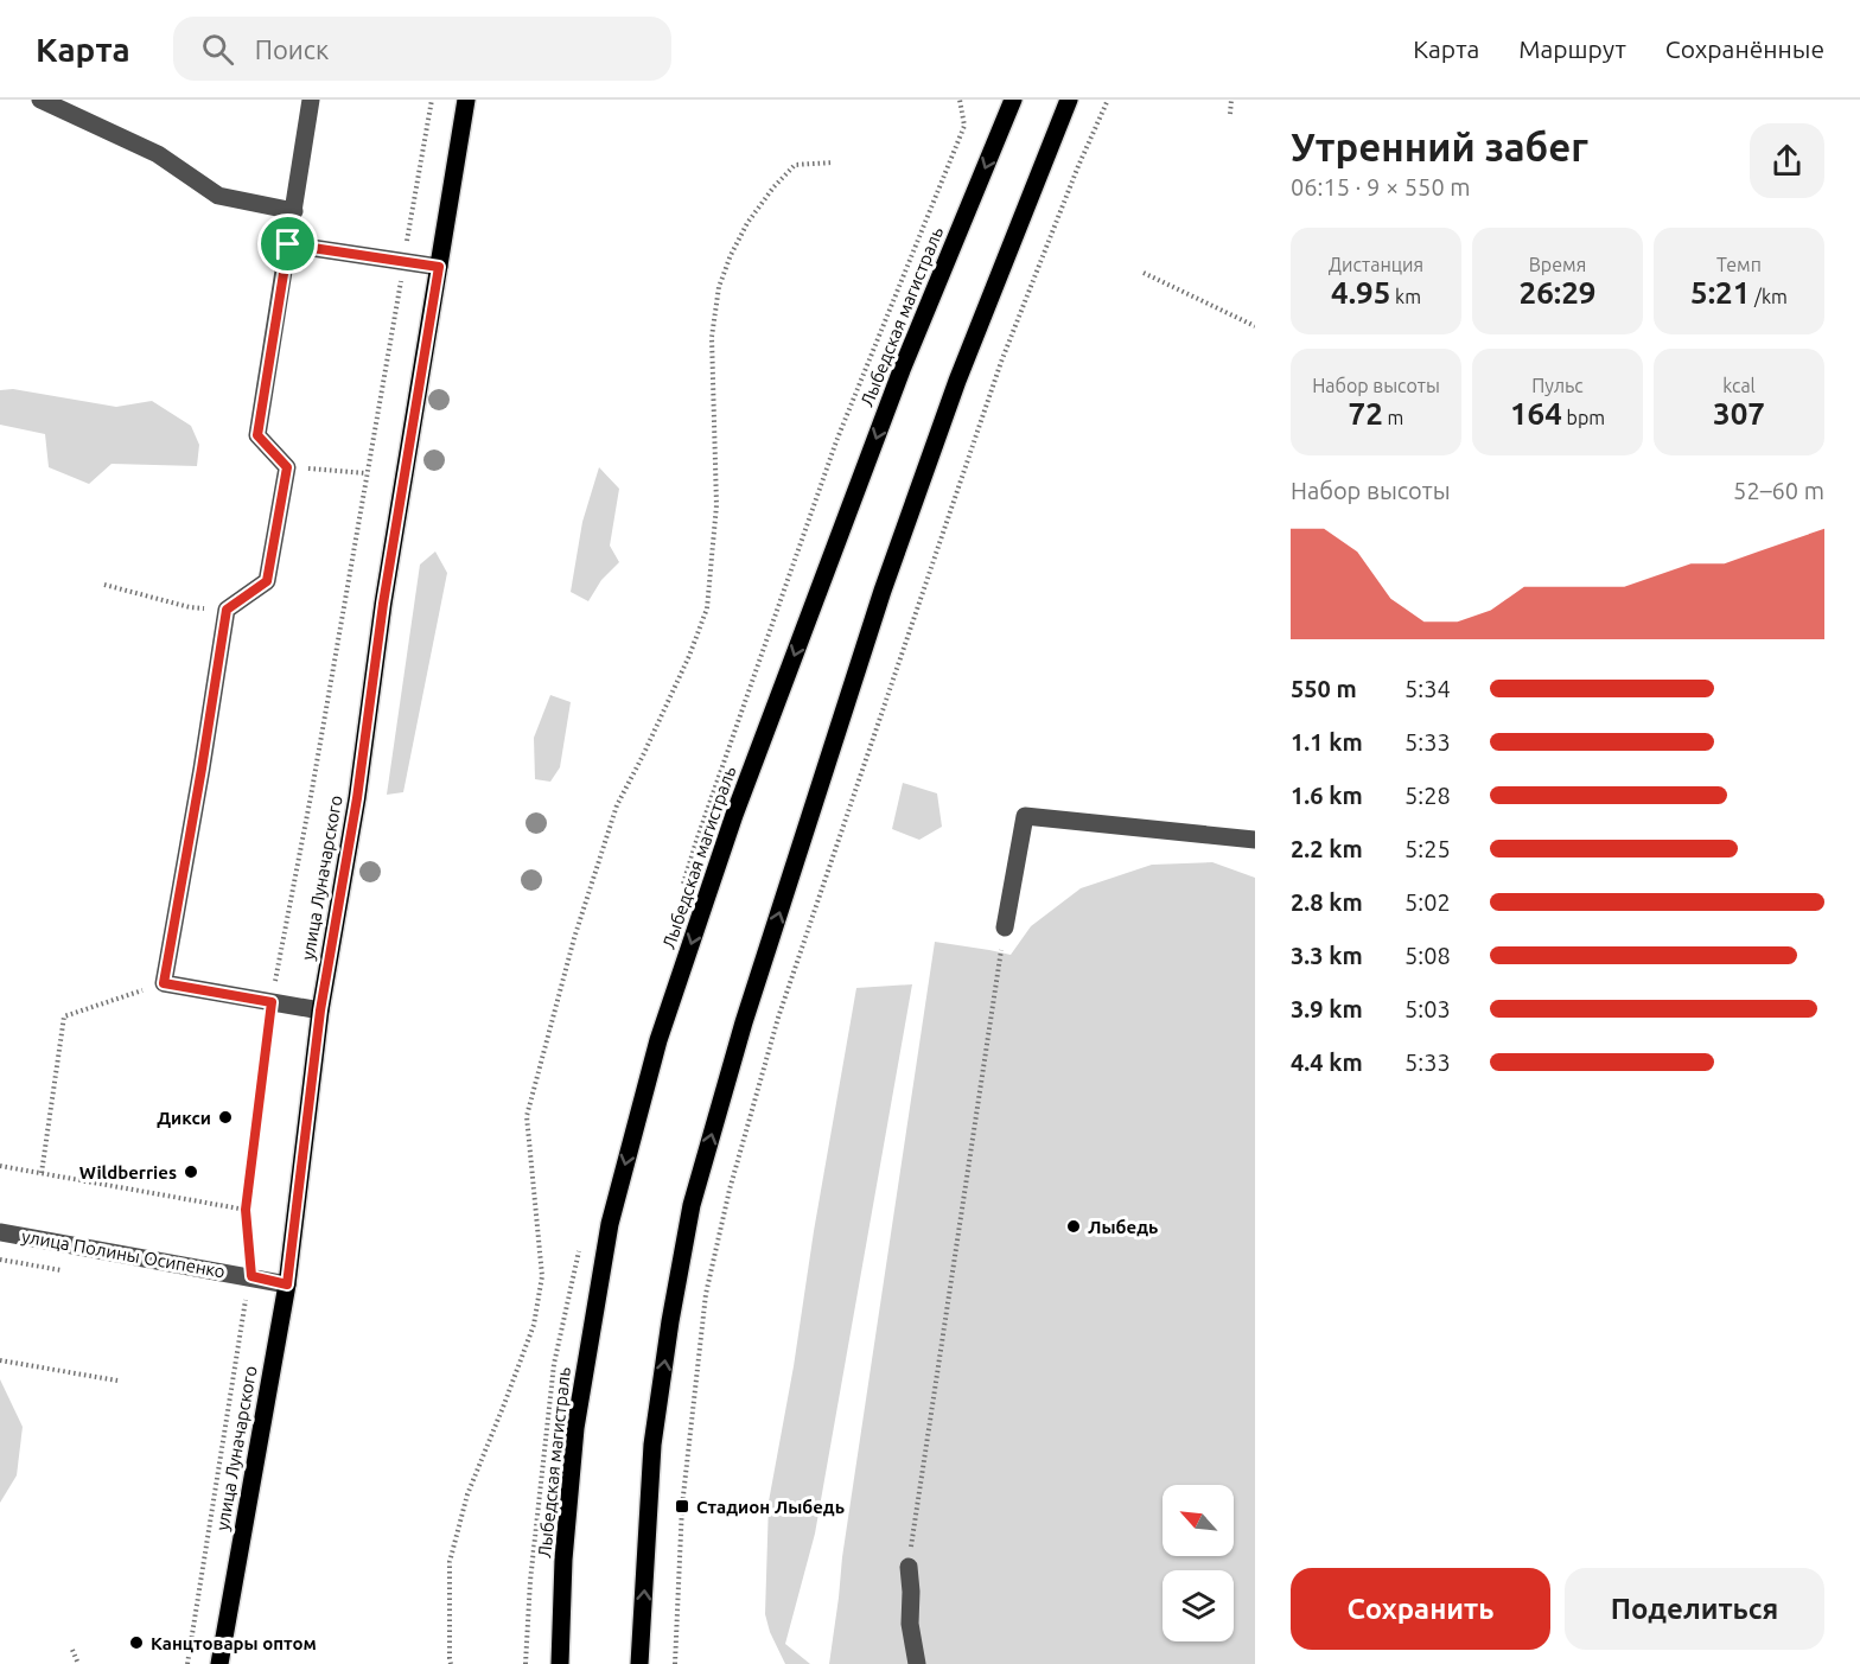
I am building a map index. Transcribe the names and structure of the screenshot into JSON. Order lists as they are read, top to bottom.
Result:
{
  "streets": {
    "main road": ["Лыбедская магистраль", "улица Луначарского"],
    "street": ["улица Полины Осипенко"]
  },
  "crossings": [
    ["улица Луначарского", "улица Полины Осипенко"]
  ],
  "places": {
    "other": [
      "Дикси",
      "Wildberries",
      "Лыбедь",
      "Канцтовары оптом"
    ],
    "transit": ["Стадион Лыбедь"]
  },
  "north": "top left",
  "page": {
    "header": "Карта",
    "search": "Поиск",
    "nav": ["Карта", "Маршрут", "Сохранённые"],
    "heading": ["Утренний забег", "06:15 · 9 × 550 m"],
    "stats": [
      ["Дистанция", "4.95 km"],
      ["Время", "26:29"],
      ["Темп", "5:21 /km"],
      ["Набор высоты", "72 m"],
      ["Пульс", "164 bpm"],
      ["kcal", "307"]
    ],
    "chart": ["Набор высоты", "52–60 m"],
    "list": [
      {
        "name": "550 m",
        "note": "5:34"
      },
      {
        "name": "1.1 km",
        "note": "5:33"
      },
      {
        "name": "1.6 km",
        "note": "5:28"
      },
      {
        "name": "2.2 km",
        "note": "5:25"
      },
      {
        "name": "2.8 km",
        "note": "5:02"
      },
      {
        "name": "3.3 km",
        "note": "5:08"
      },
      {
        "name": "3.9 km",
        "note": "5:03"
      },
      {
        "name": "4.4 km",
        "note": "5:33"
      }
    ],
    "buttons": ["Сохранить", "Поделиться"]
  }
}
